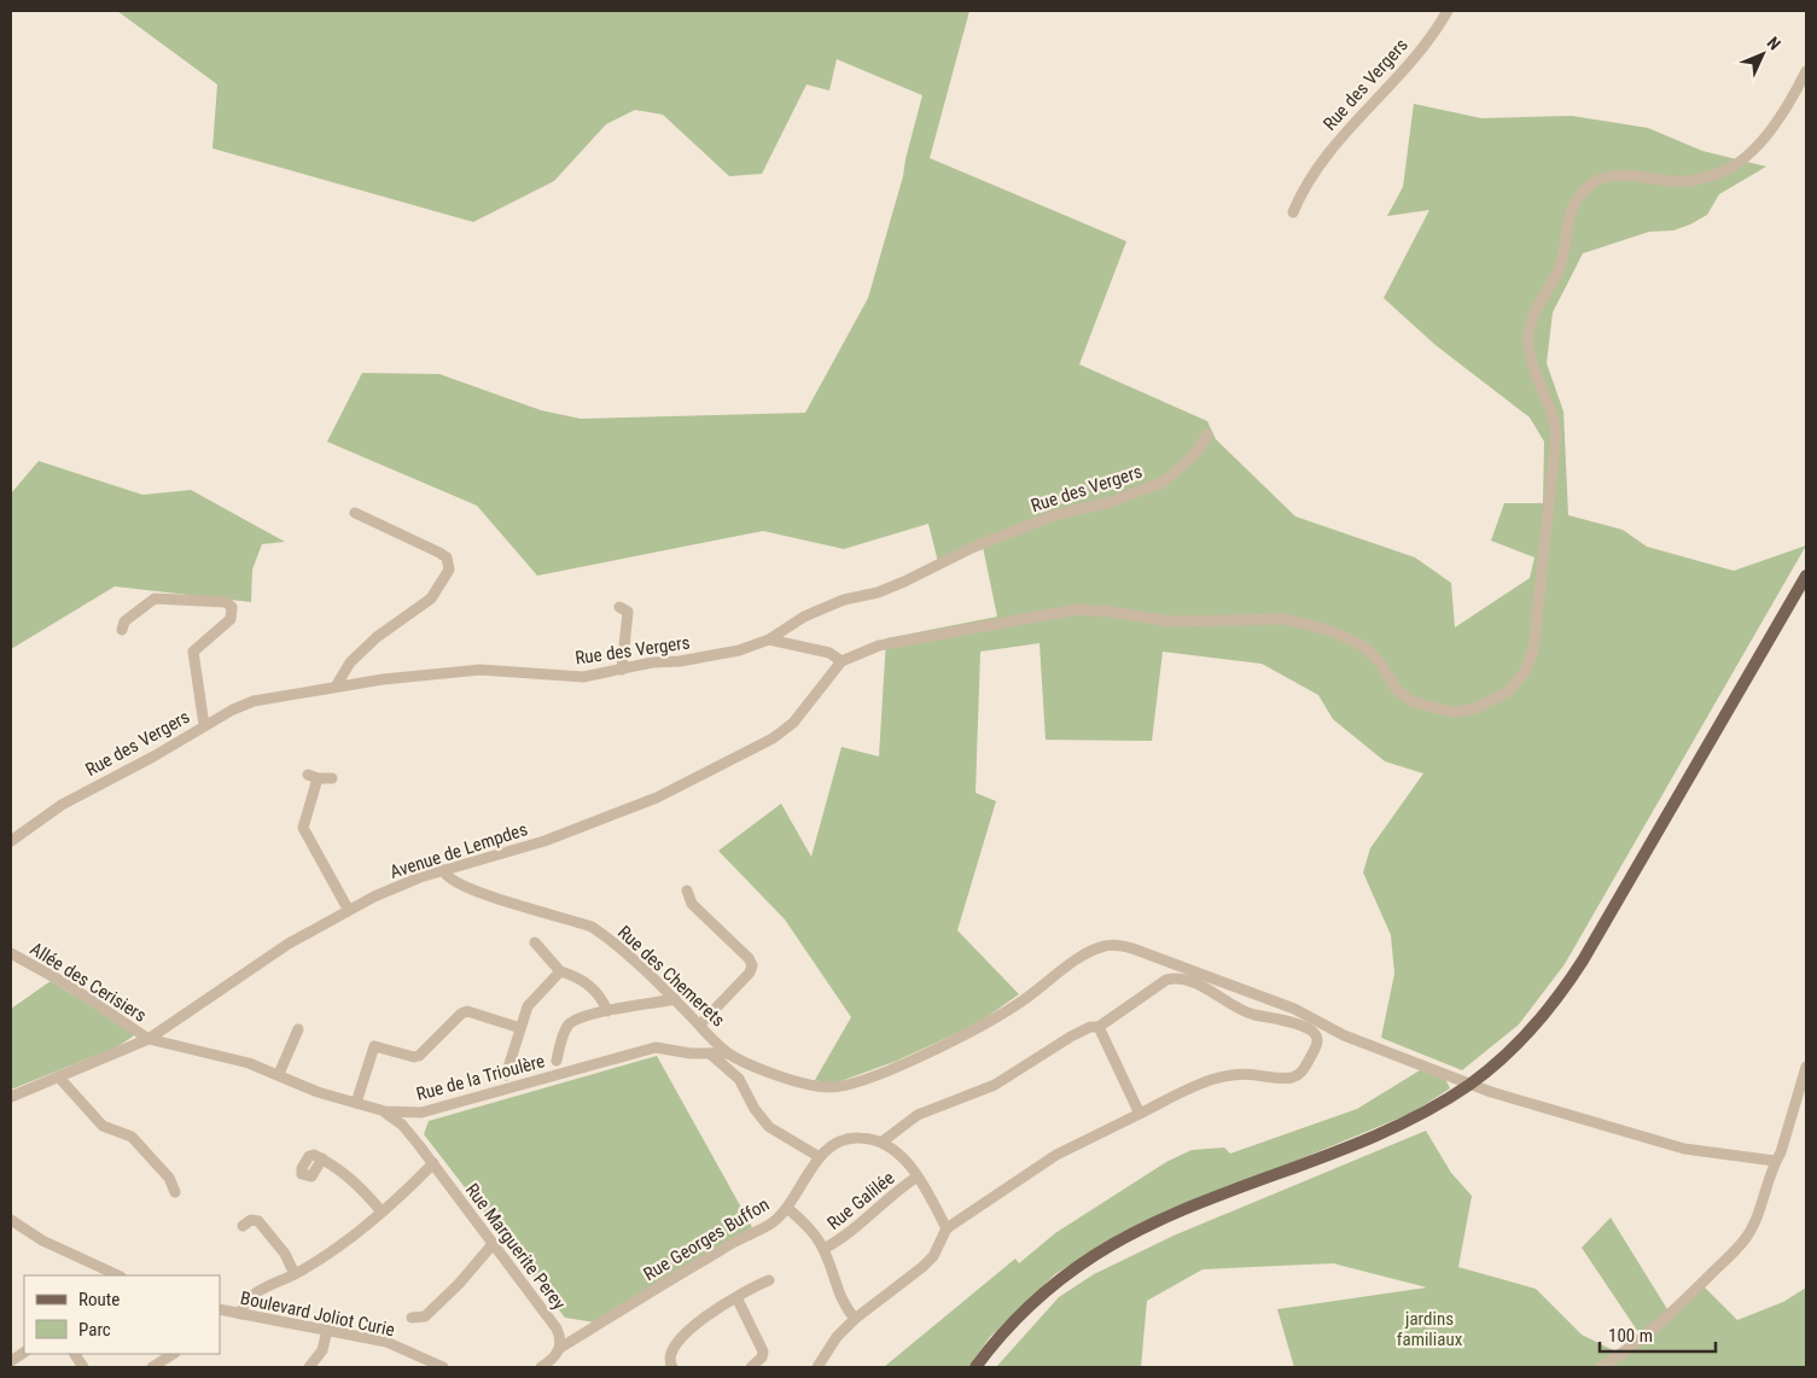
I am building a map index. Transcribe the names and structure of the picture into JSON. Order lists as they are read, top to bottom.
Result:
{
  "streets": {
    "street": [
      "Rue des Vergers",
      "Avenue de Lempdes",
      "Rue des Chemerets",
      "Allée des Cerisiers",
      "Rue de la Trioulère",
      "Rue Galilée",
      "Rue Georges Buffon",
      "Rue Marguerite Perey",
      "Boulevard Joliot Curie"
    ]
  },
  "crossings": [
    ["Avenue de Lempdes", "Rue des Chemerets"],
    ["Avenue de Lempdes", "Allée des Cerisiers"],
    ["Avenue de Lempdes", "Rue de la Trioulère"],
    ["Rue des Chemerets", "Rue de la Trioulère"],
    ["Allée des Cerisiers", "Rue de la Trioulère"],
    ["Rue de la Trioulère", "Rue Marguerite Perey"],
    ["Rue Georges Buffon", "Rue Marguerite Perey"]
  ],
  "parks": ["jardins familiaux"],
  "legend": ["Route", "Parc"],
  "scale_bar": "100 m",
  "north": "top right"
}
